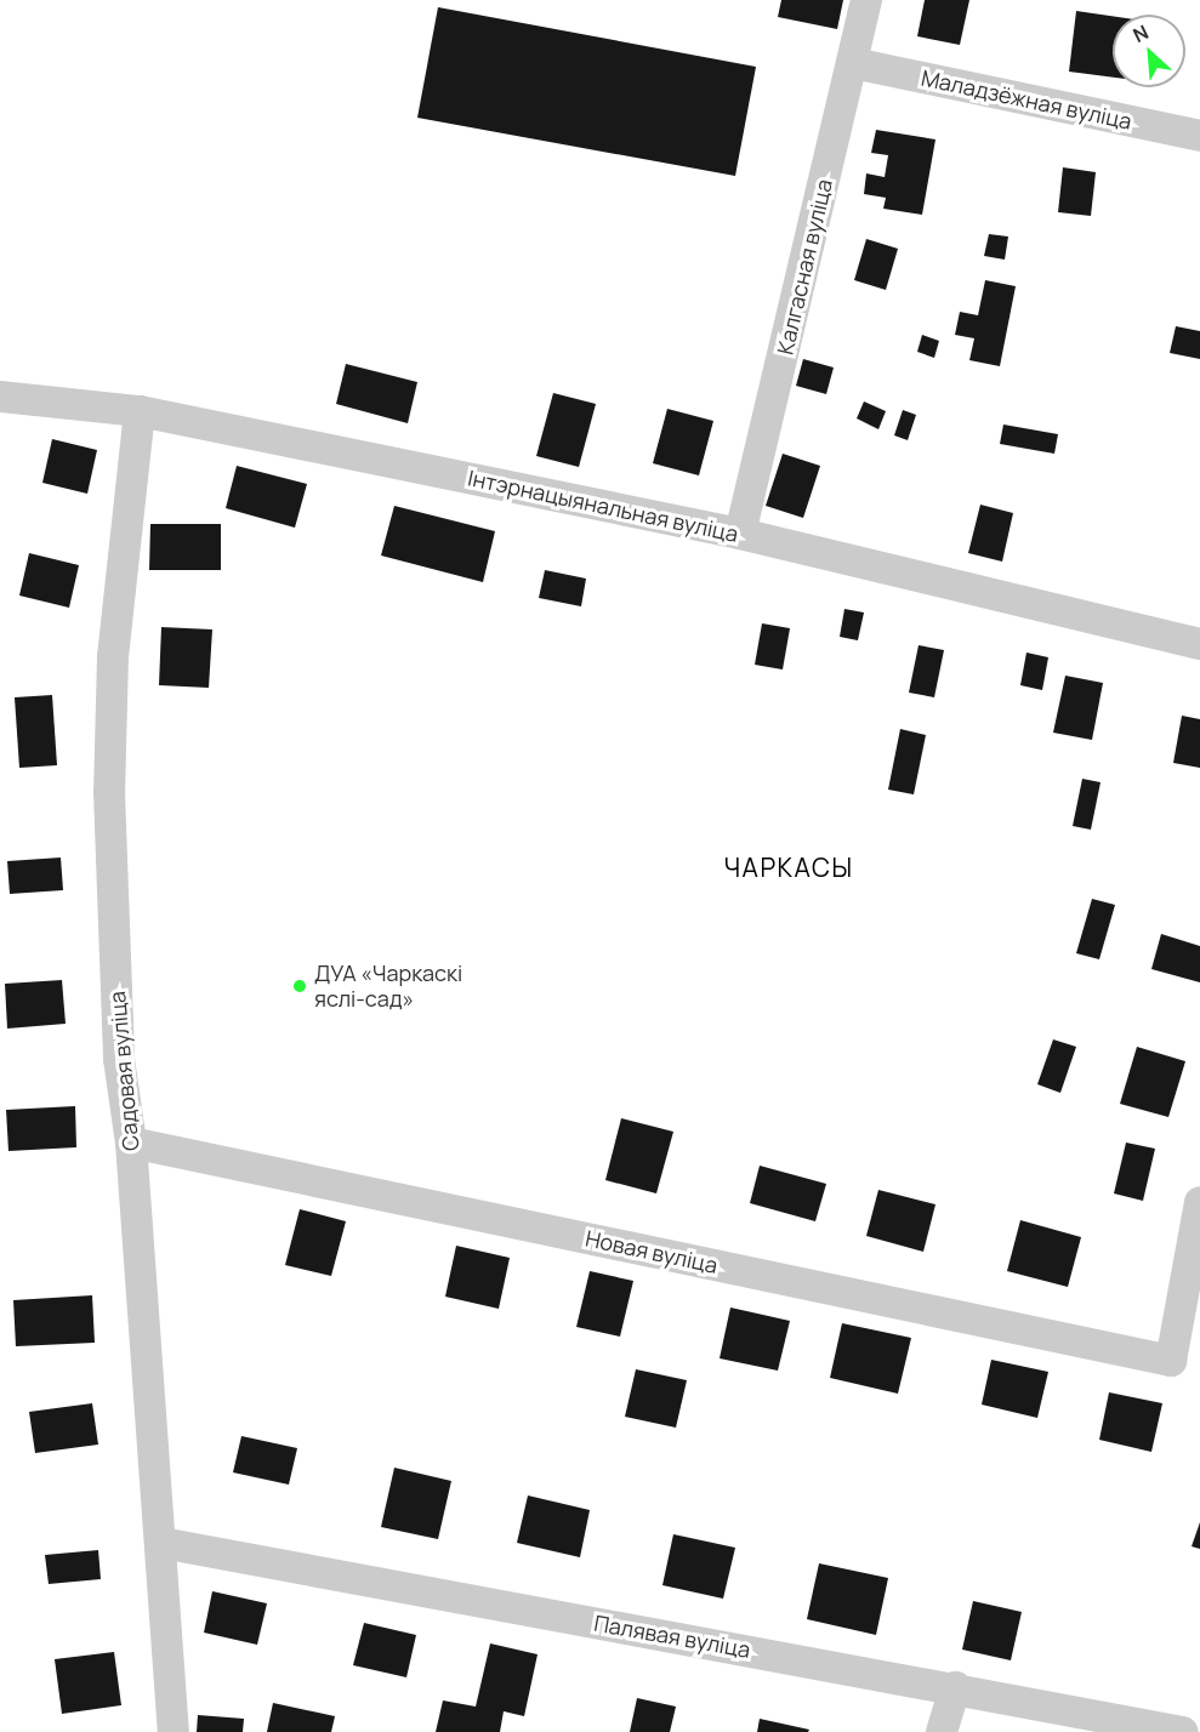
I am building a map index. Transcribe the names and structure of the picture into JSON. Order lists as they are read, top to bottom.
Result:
{
  "streets": {
    "street": [
      "Маладзёжная вуліца",
      "Калгасная вуліца",
      "Інтэрнацыянальная вуліца",
      "Садовая вуліца",
      "Новая вуліца",
      "Палявая вуліца"
    ]
  },
  "crossings": [
    ["Маладзёжная вуліца", "Калгасная вуліца"],
    ["Калгасная вуліца", "Інтэрнацыянальная вуліца"],
    ["Інтэрнацыянальная вуліца", "Садовая вуліца"],
    ["Садовая вуліца", "Новая вуліца"],
    ["Садовая вуліца", "Палявая вуліца"]
  ],
  "districts": ["ЧАРКАСЫ"],
  "places": ["ДУА «Чаркаскі яслі-сад»"],
  "north": "top left"
}
